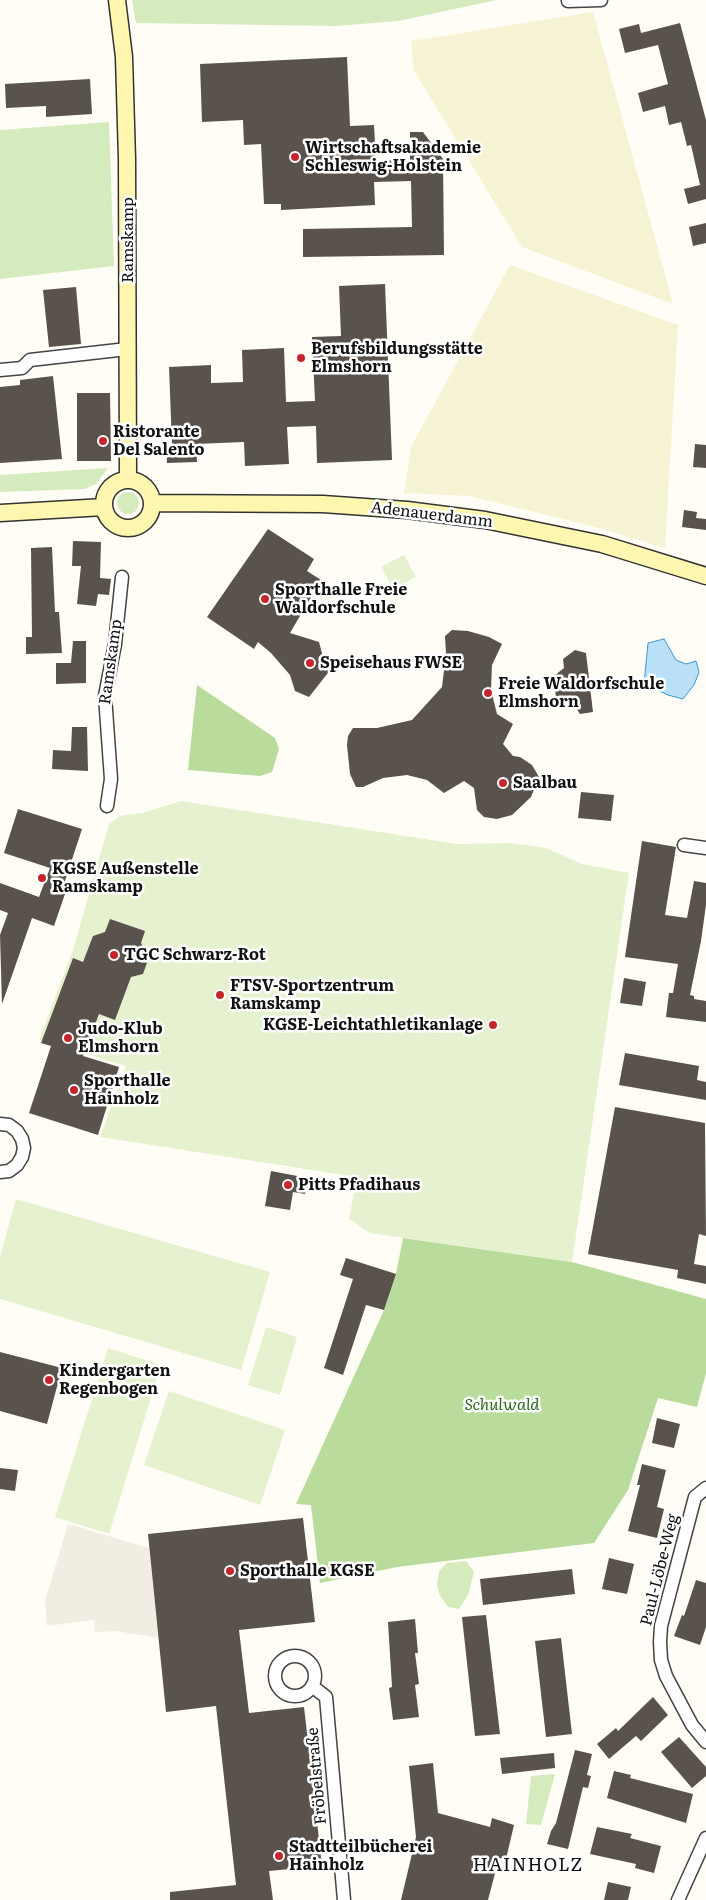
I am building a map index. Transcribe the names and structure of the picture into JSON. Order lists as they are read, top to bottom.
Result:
{
  "streets": {
    "street": [
      "Ramskamp",
      "Adenauerdamm",
      "Paul-Löbe-Weg",
      "Fröbelstraße"
    ]
  },
  "crossings": [
    ["Ramskamp", "Adenauerdamm"]
  ],
  "districts": ["HAINHOLZ"],
  "parks": ["Schulwald"],
  "places": [
    "Wirtschaftsakademie Schleswig-Holstein",
    "Berufsbildungsstätte Elmshorn",
    "Ristorante Del Salento",
    "Sporthalle Freie Waldorfschule",
    "Speisehaus FWSE",
    "Freie Waldorfschule Elmshorn",
    "Saalbau",
    "KGSE Außenstelle Ramskamp",
    "TGC Schwarz-Rot",
    "FTSV-Sportzentrum Ramskamp",
    "KGSE-Leichtathletikanlage",
    "Judo-Klub Elmshorn",
    "Sporthalle Hainholz",
    "Pitts Pfadihaus",
    "Kindergarten Regenbogen",
    "Sporthalle KGSE",
    "Stadtteilbücherei Hainholz"
  ]
}
